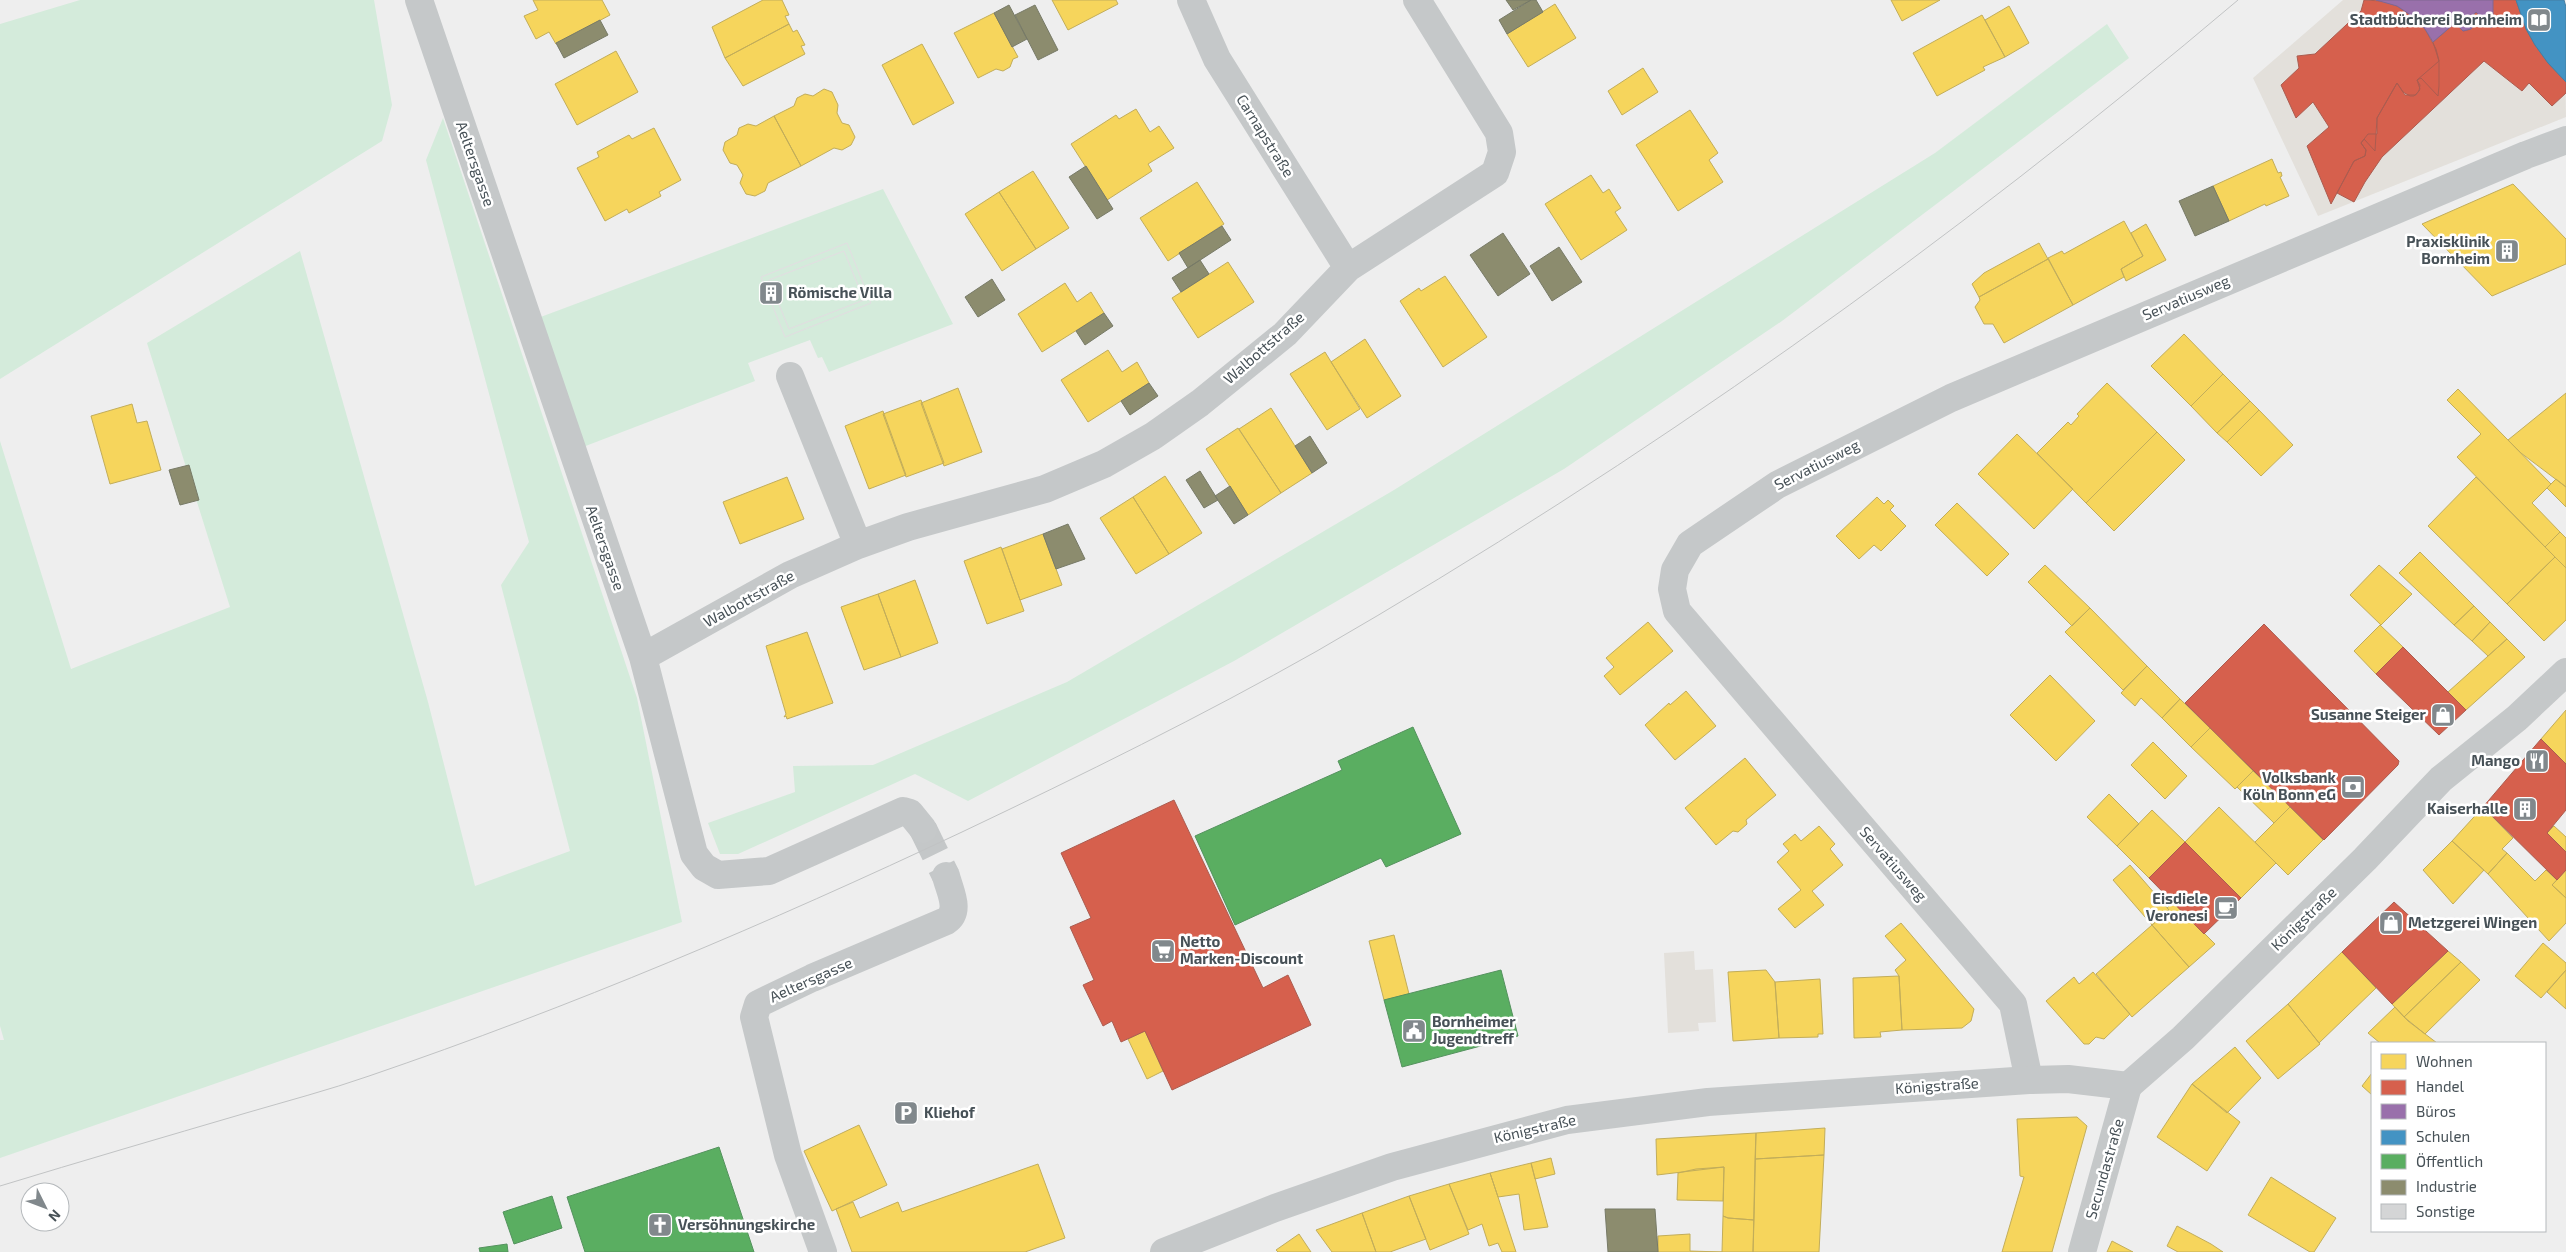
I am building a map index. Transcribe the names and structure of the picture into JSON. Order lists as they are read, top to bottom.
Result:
{
  "streets": {
    "street": [
      "Carnapstraße",
      "Aeltersgasse",
      "Servatiusweg",
      "Walbottstraße",
      "Königstraße",
      "Secundastraße"
    ]
  },
  "crossings": [
    ["Carnapstraße", "Walbottstraße"],
    ["Aeltersgasse", "Walbottstraße"],
    ["Servatiusweg", "Königstraße"],
    ["Königstraße", "Secundastraße"]
  ],
  "places": {
    "library": ["Stadtbücherei Bornheim"],
    "building": ["Praxisklinik Bornheim", "Römische Villa", "Kaiserhalle"],
    "shop": ["Susanne Steiger", "Metzgerei Wingen"],
    "restaurant": ["Mango"],
    "bank": ["Volksbank Köln Bonn eG"],
    "cafe": ["Eisdiele Veronesi"],
    "supermarket": ["Netto Marken-Discount"],
    "public building": ["Bornheimer Jugendtreff"],
    "parking": ["Kliehof"],
    "church": ["Versöhnungskirche"]
  },
  "legend": [
    "Wohnen",
    "Handel",
    "Büros",
    "Schulen",
    "Öffentlich",
    "Industrie",
    "Sonstige"
  ],
  "north": "bottom right"
}
